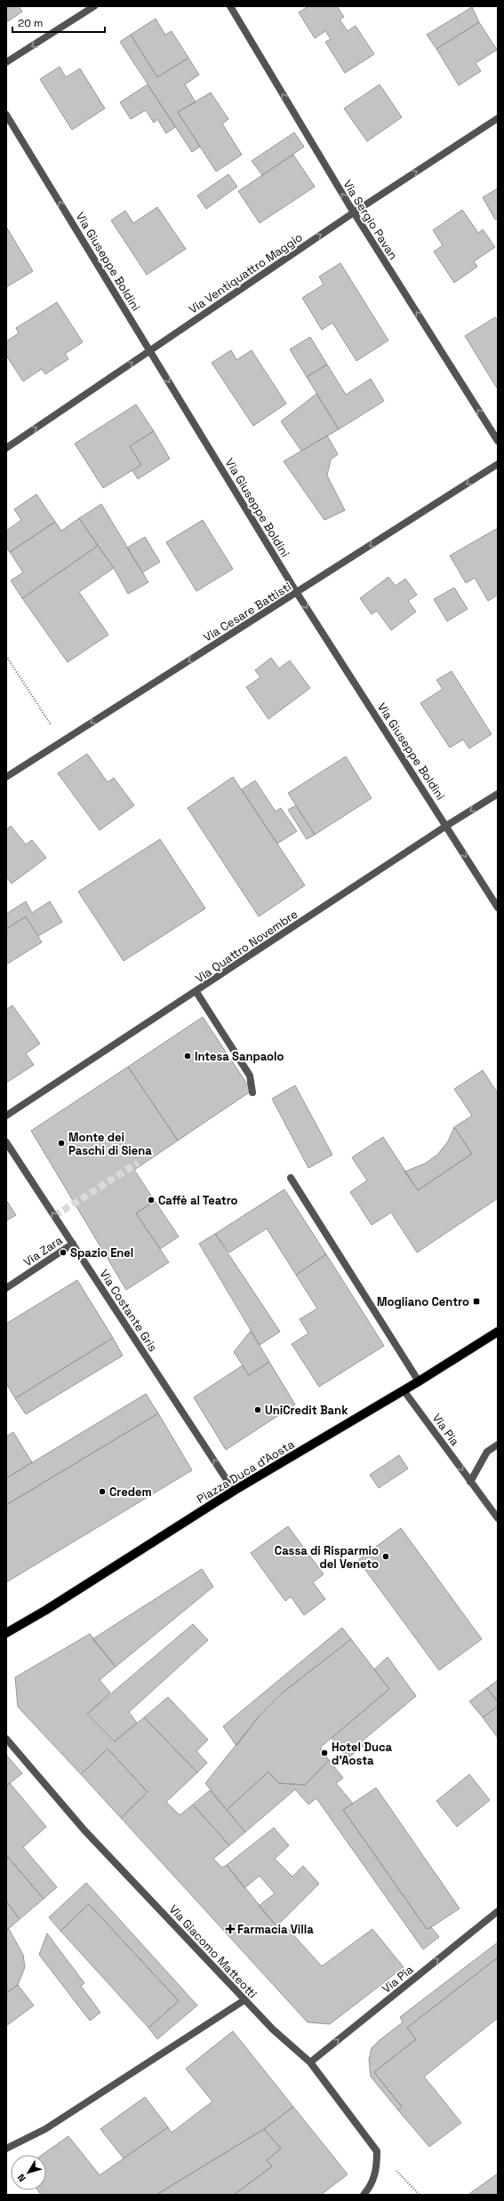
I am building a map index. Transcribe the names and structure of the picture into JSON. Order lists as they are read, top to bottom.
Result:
{
  "streets": {
    "main road": ["Piazza Duca d'Aosta"],
    "street": [
      "Via Sergio Pavan",
      "Via Giuseppe Boldini",
      "Via Ventiquattro Maggio",
      "Via Cesare Battisti",
      "Via Quattro Novembre",
      "Via Zara",
      "Via Costante Gris",
      "Via Pia",
      "Via Giacomo Matteotti"
    ]
  },
  "crossings": [
    ["Via Sergio Pavan", "Via Ventiquattro Maggio"],
    ["Via Giuseppe Boldini", "Via Ventiquattro Maggio"],
    ["Via Giuseppe Boldini", "Via Cesare Battisti"],
    ["Via Giuseppe Boldini", "Via Quattro Novembre"],
    ["Via Zara", "Via Costante Gris"],
    ["Via Costante Gris", "Piazza Duca d'Aosta"],
    ["Via Pia", "Piazza Duca d'Aosta"],
    ["Via Pia", "Via Giacomo Matteotti"]
  ],
  "one_way": [
    "Via Sergio Pavan",
    "Via Ventiquattro Maggio",
    "Via Cesare Battisti",
    "Via Costante Gris"
  ],
  "places": {
    "other": [
      "Intesa Sanpaolo",
      "Monte dei Paschi di Siena",
      "Caffè al Teatro",
      "Spazio Enel",
      "UniCredit Bank",
      "Credem",
      "Cassa di Risparmio del Veneto",
      "Hotel Duca d'Aosta"
    ],
    "transit": ["Mogliano Centro"],
    "health": ["Farmacia Villa"]
  },
  "scale_bar": "20 m",
  "north": "bottom left"
}
